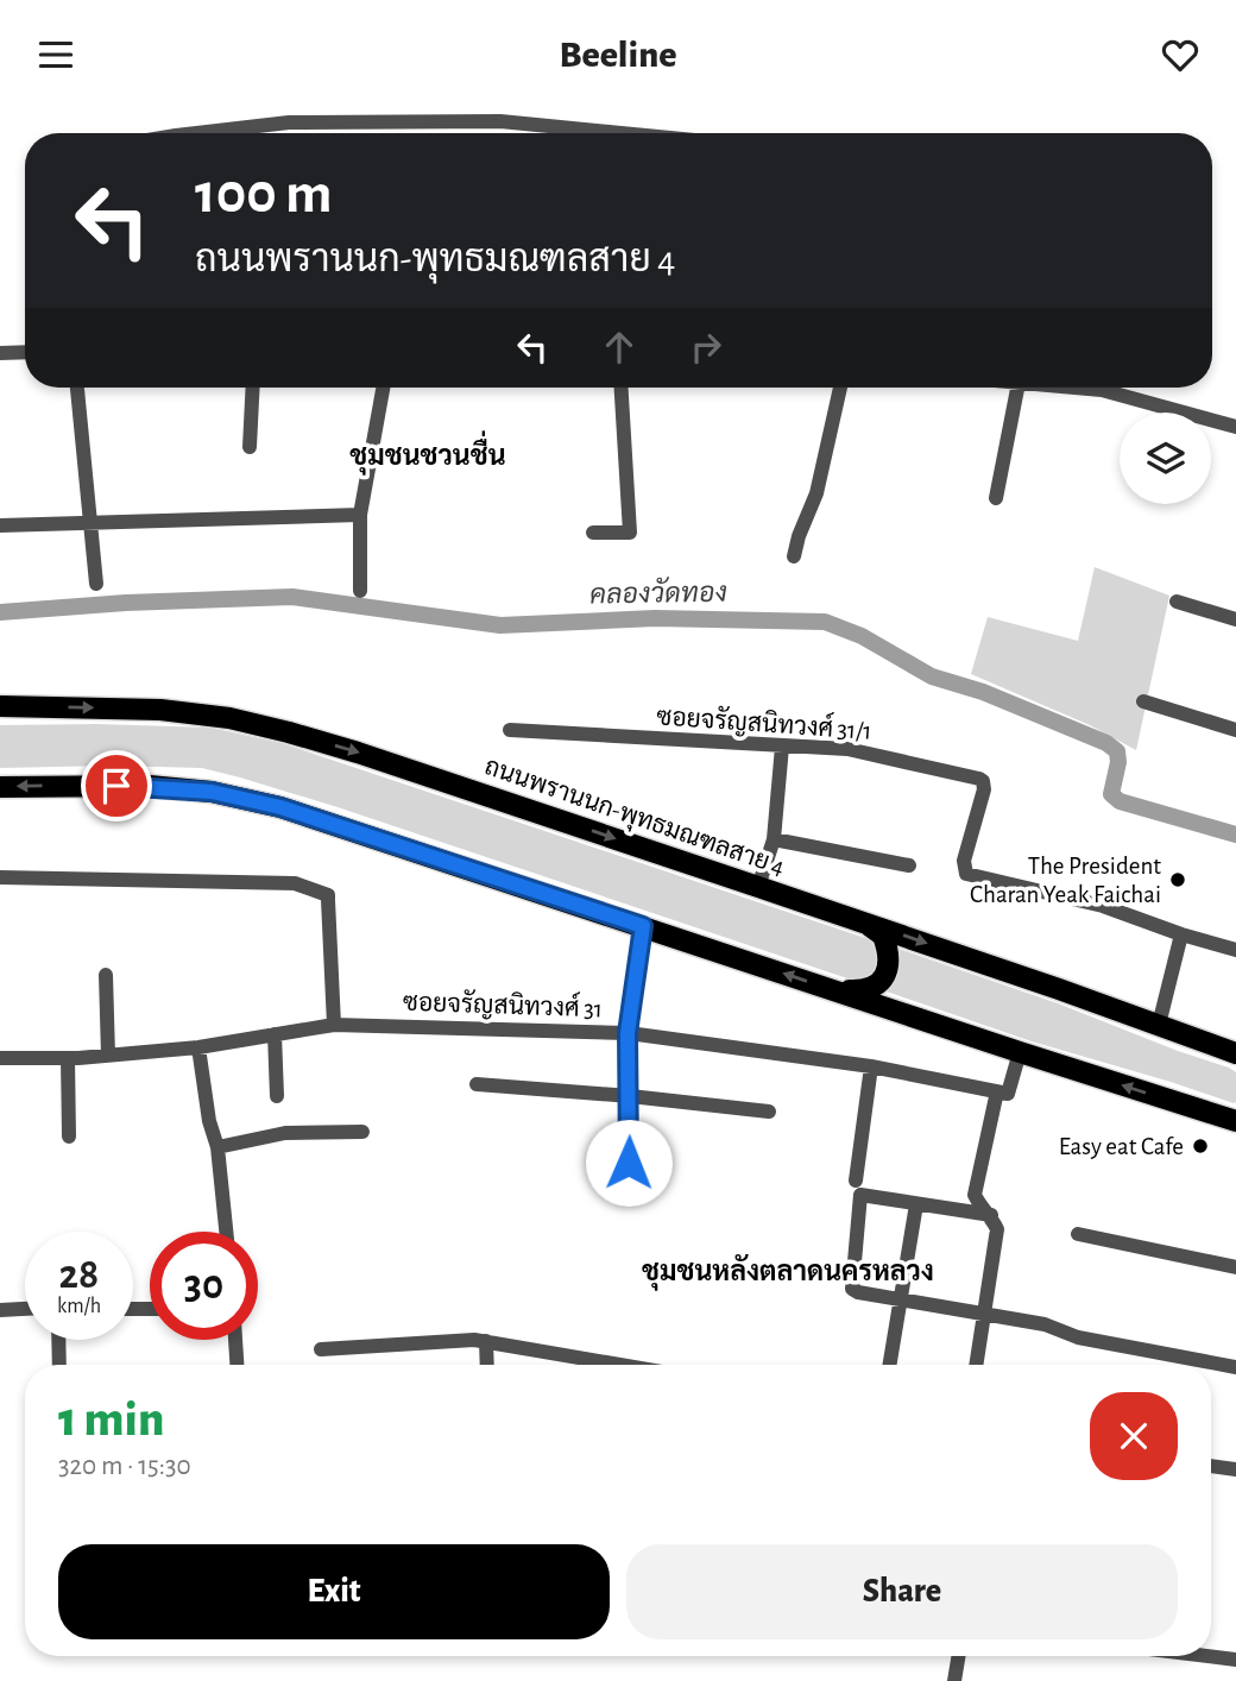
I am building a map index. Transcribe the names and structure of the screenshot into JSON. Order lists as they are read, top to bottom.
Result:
{
  "streets": {
    "main road": ["ถนนพรานนก-พุทธมณฑลสาย 4"],
    "street": ["ซอยจรัญสนิทวงศ์ 31/1", "ซอยจรัญสนิทวงศ์ 31"]
  },
  "districts": ["ชุมชนชวนชื่น", "ชุมชนหลังตลาดนครหลวง"],
  "water": ["คลองวัดทอง"],
  "places": ["The President Charan Yeak Faichai", "Easy eat Cafe"],
  "page": {
    "header": "Beeline",
    "turn": ["100 m", "ถนนพรานนก-พุทธมณฑลสาย 4"],
    "speed": "28 km/h",
    "limit": "30",
    "heading": ["1 min", "320 m · 15:30"],
    "buttons": ["Exit", "Share"]
  }
}
